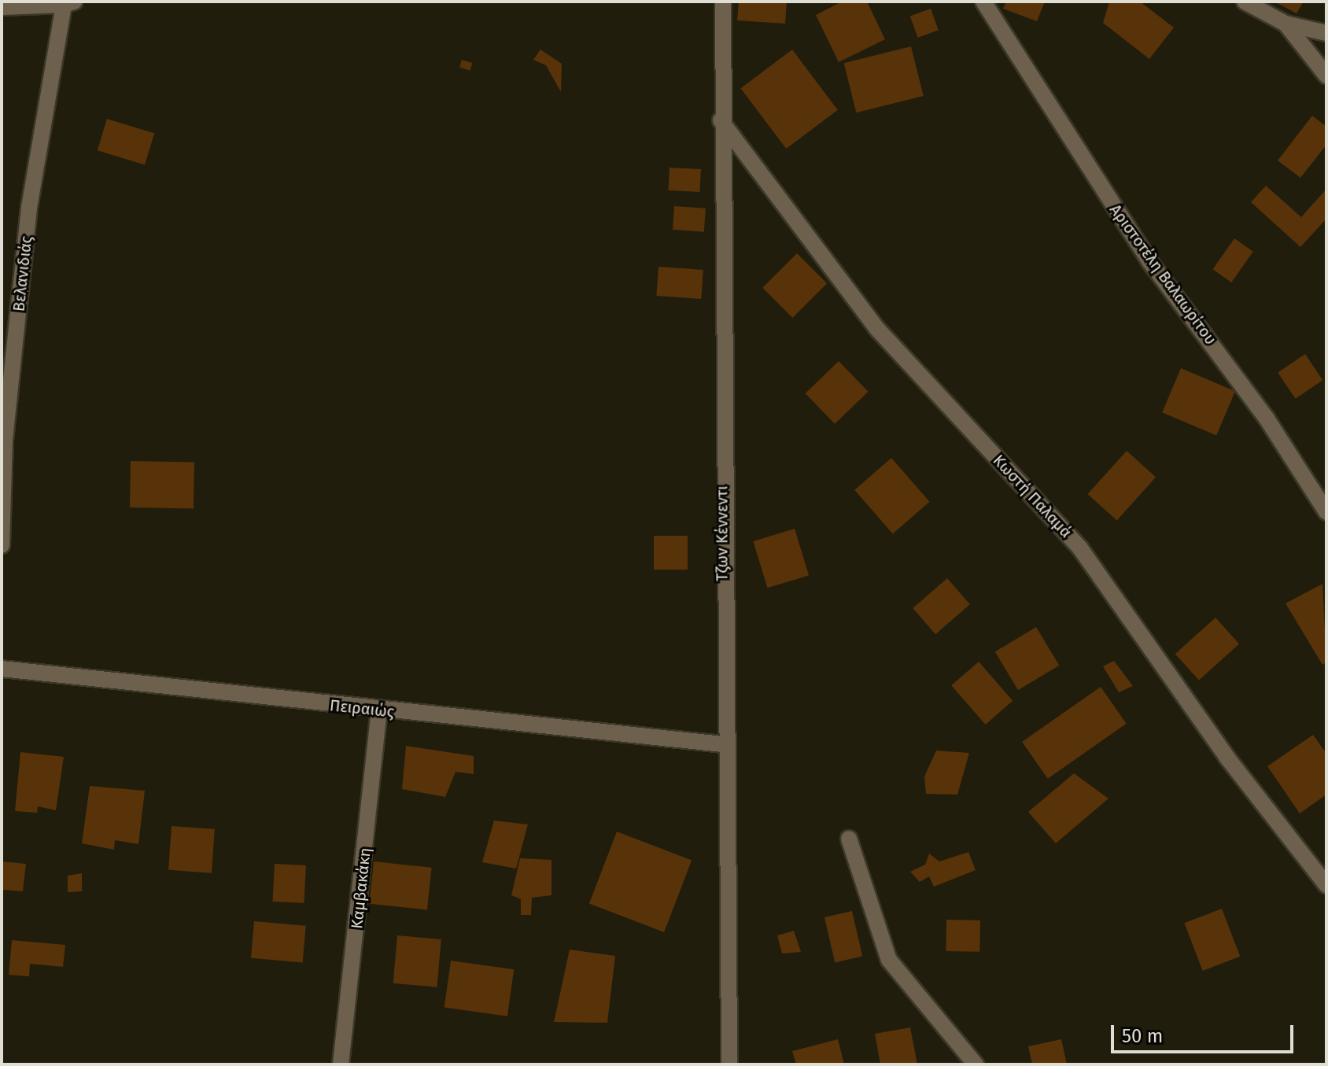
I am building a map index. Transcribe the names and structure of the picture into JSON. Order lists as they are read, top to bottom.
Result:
{
  "streets": {
    "street": [
      "Βελανιδιάς",
      "Αριστοτέλη Βαλαωρίτου",
      "Κωστή Παλαμά",
      "Τζων Κέννεντι",
      "Πειραιώς",
      "Καμβακάκη"
    ]
  },
  "crossings": [
    ["Κωστή Παλαμά", "Τζων Κέννεντι"],
    ["Τζων Κέννεντι", "Πειραιώς"],
    ["Πειραιώς", "Καμβακάκη"]
  ],
  "scale_bar": "50 m"
}
